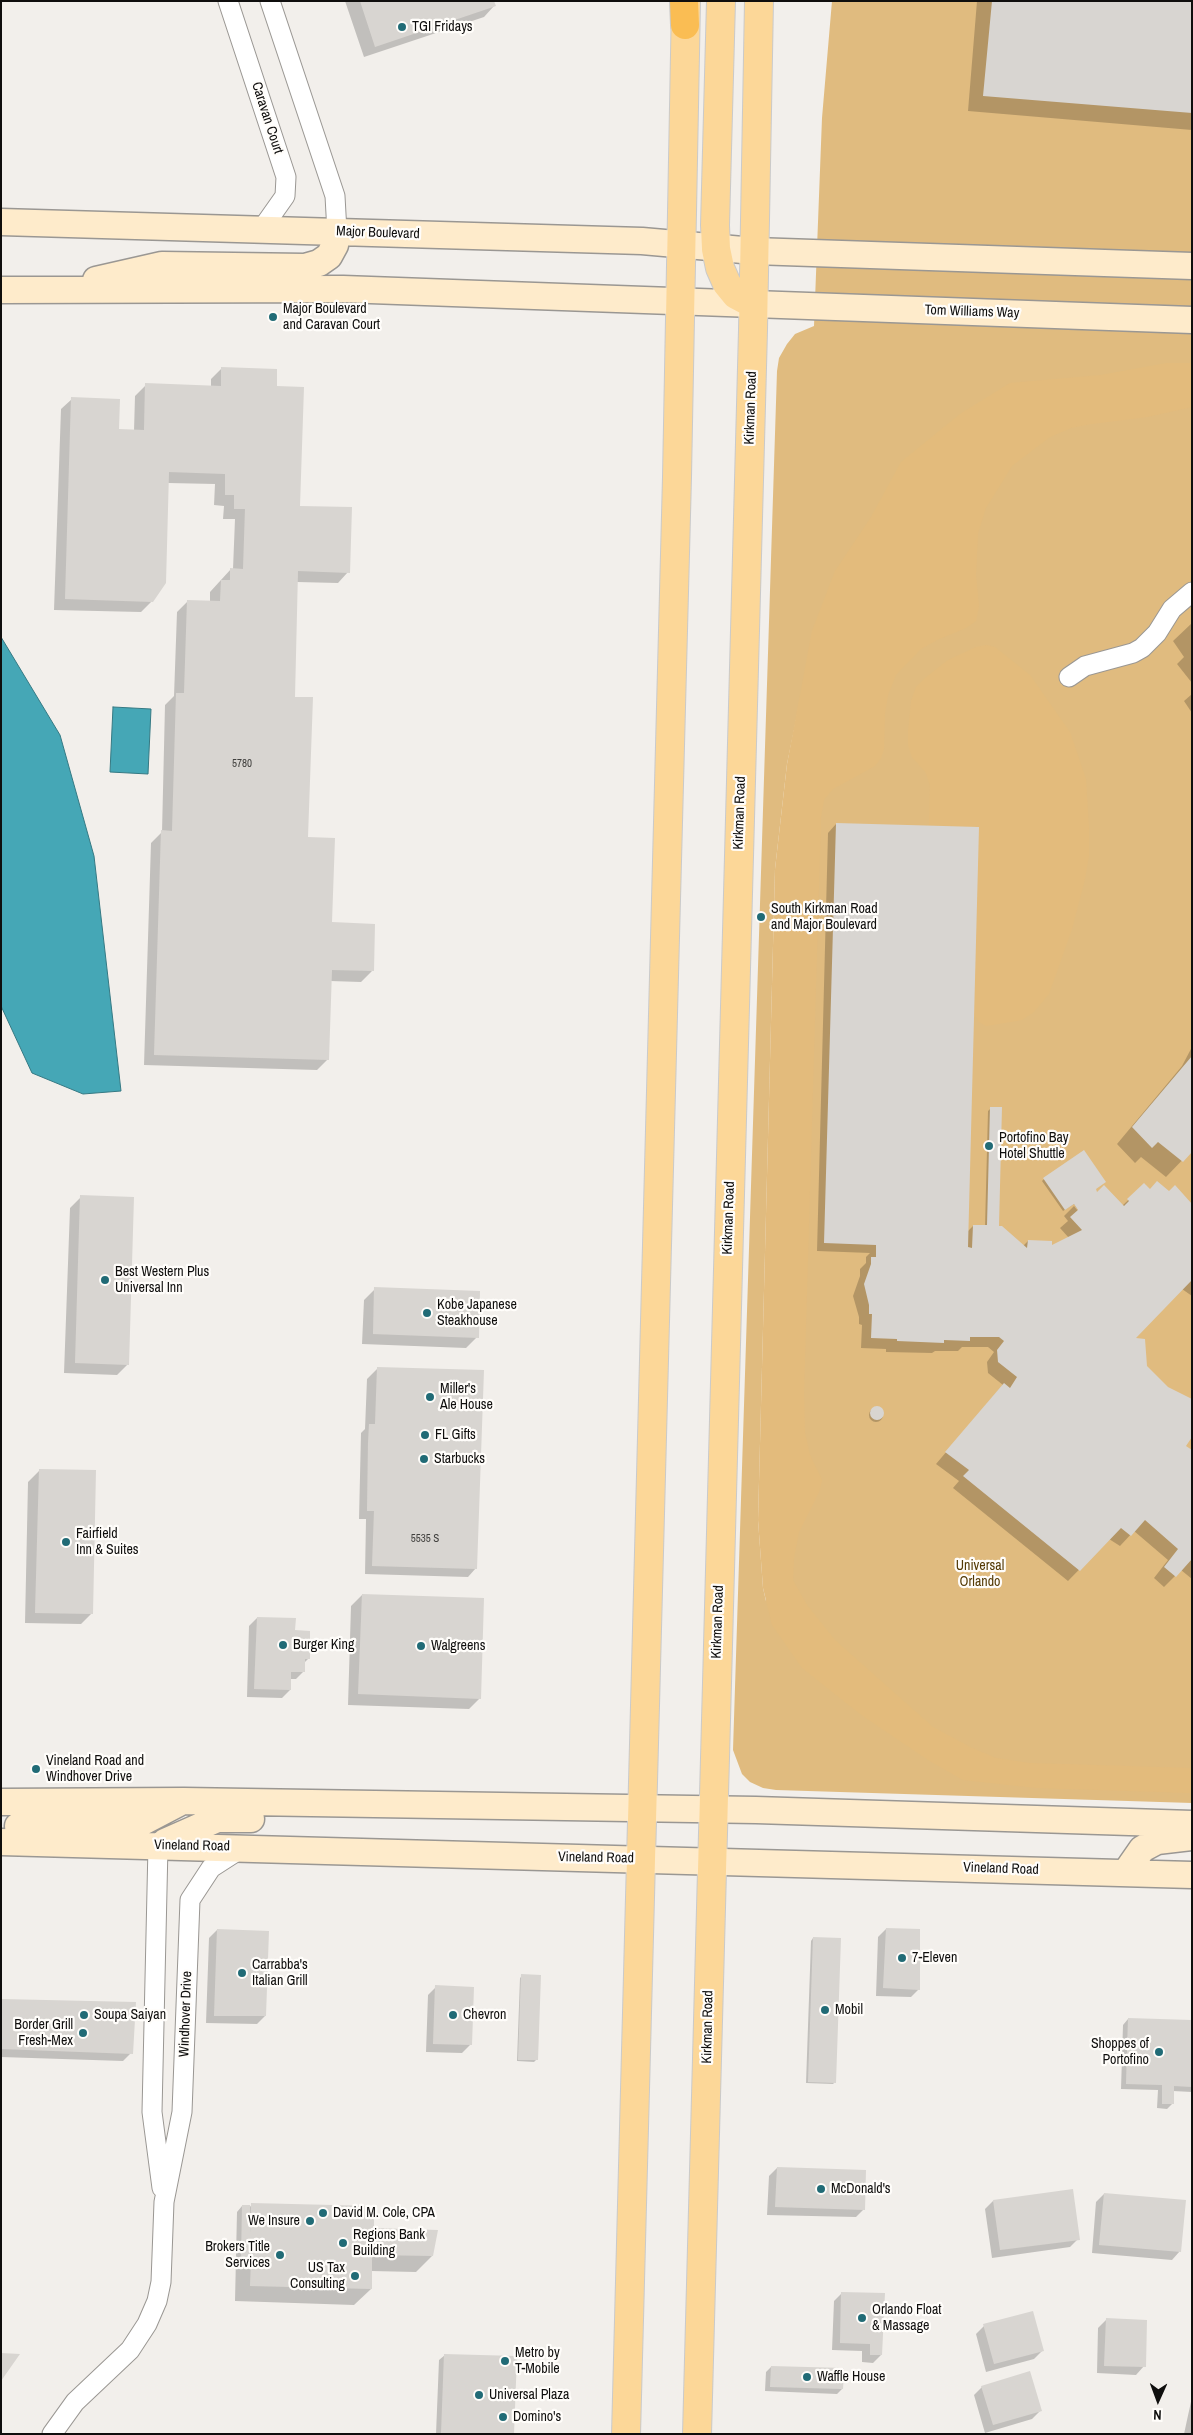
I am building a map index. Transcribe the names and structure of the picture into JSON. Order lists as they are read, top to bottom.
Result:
{
  "streets": {
    "main road": ["Kirkman Road"],
    "street": [
      "Caravan Court",
      "Major Boulevard",
      "Tom Williams Way",
      "Vineland Road",
      "Windhover Drive"
    ]
  },
  "crossings": [
    ["Caravan Court", "Major Boulevard"],
    ["Major Boulevard", "Kirkman Road"],
    ["Tom Williams Way", "Kirkman Road"],
    ["Kirkman Road", "Vineland Road"],
    ["Vineland Road", "Windhover Drive"]
  ],
  "parks": ["Universal Orlando"],
  "places": [
    "TGI Fridays",
    "Major Boulevard and Caravan Court",
    "South Kirkman Road and Major Boulevard",
    "Portofino Bay Hotel Shuttle",
    "Best Western Plus Universal Inn",
    "Kobe Japanese Steakhouse",
    "Miller's Ale House",
    "FL Gifts",
    "Starbucks",
    "Fairfield Inn & Suites",
    "Burger King",
    "Walgreens",
    "Vineland Road and Windhover Drive",
    "7-Eleven",
    "Carrabba's Italian Grill",
    "Mobil",
    "Soupa Saiyan",
    "Chevron",
    "Border Grill Fresh-Mex",
    "Shoppes of Portofino",
    "McDonald's",
    "David M. Cole, CPA",
    "We Insure",
    "Regions Bank Building",
    "Brokers Title Services",
    "US Tax Consulting",
    "Orlando Float & Massage",
    "Metro by T-Mobile",
    "Waffle House",
    "Universal Plaza",
    "Domino's"
  ],
  "house_numbers": ["5780", "5535 S"],
  "north": "bottom"
}
